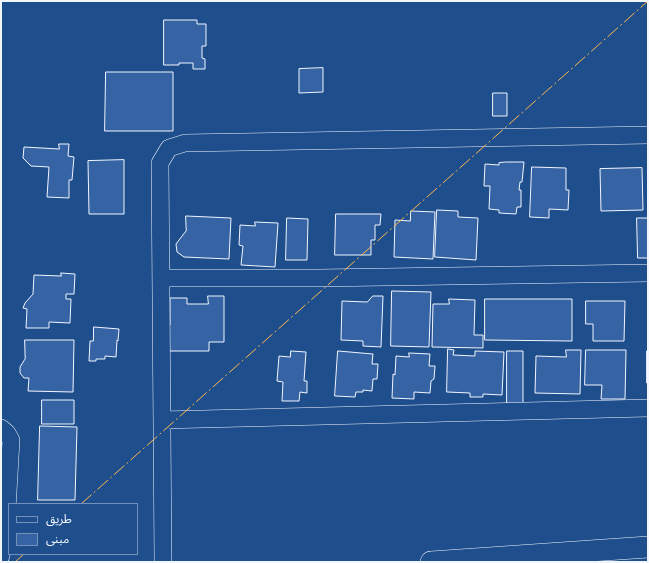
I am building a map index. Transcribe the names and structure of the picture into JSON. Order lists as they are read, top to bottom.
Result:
{
  "legend": ["طريق", "مبنى"]
}
